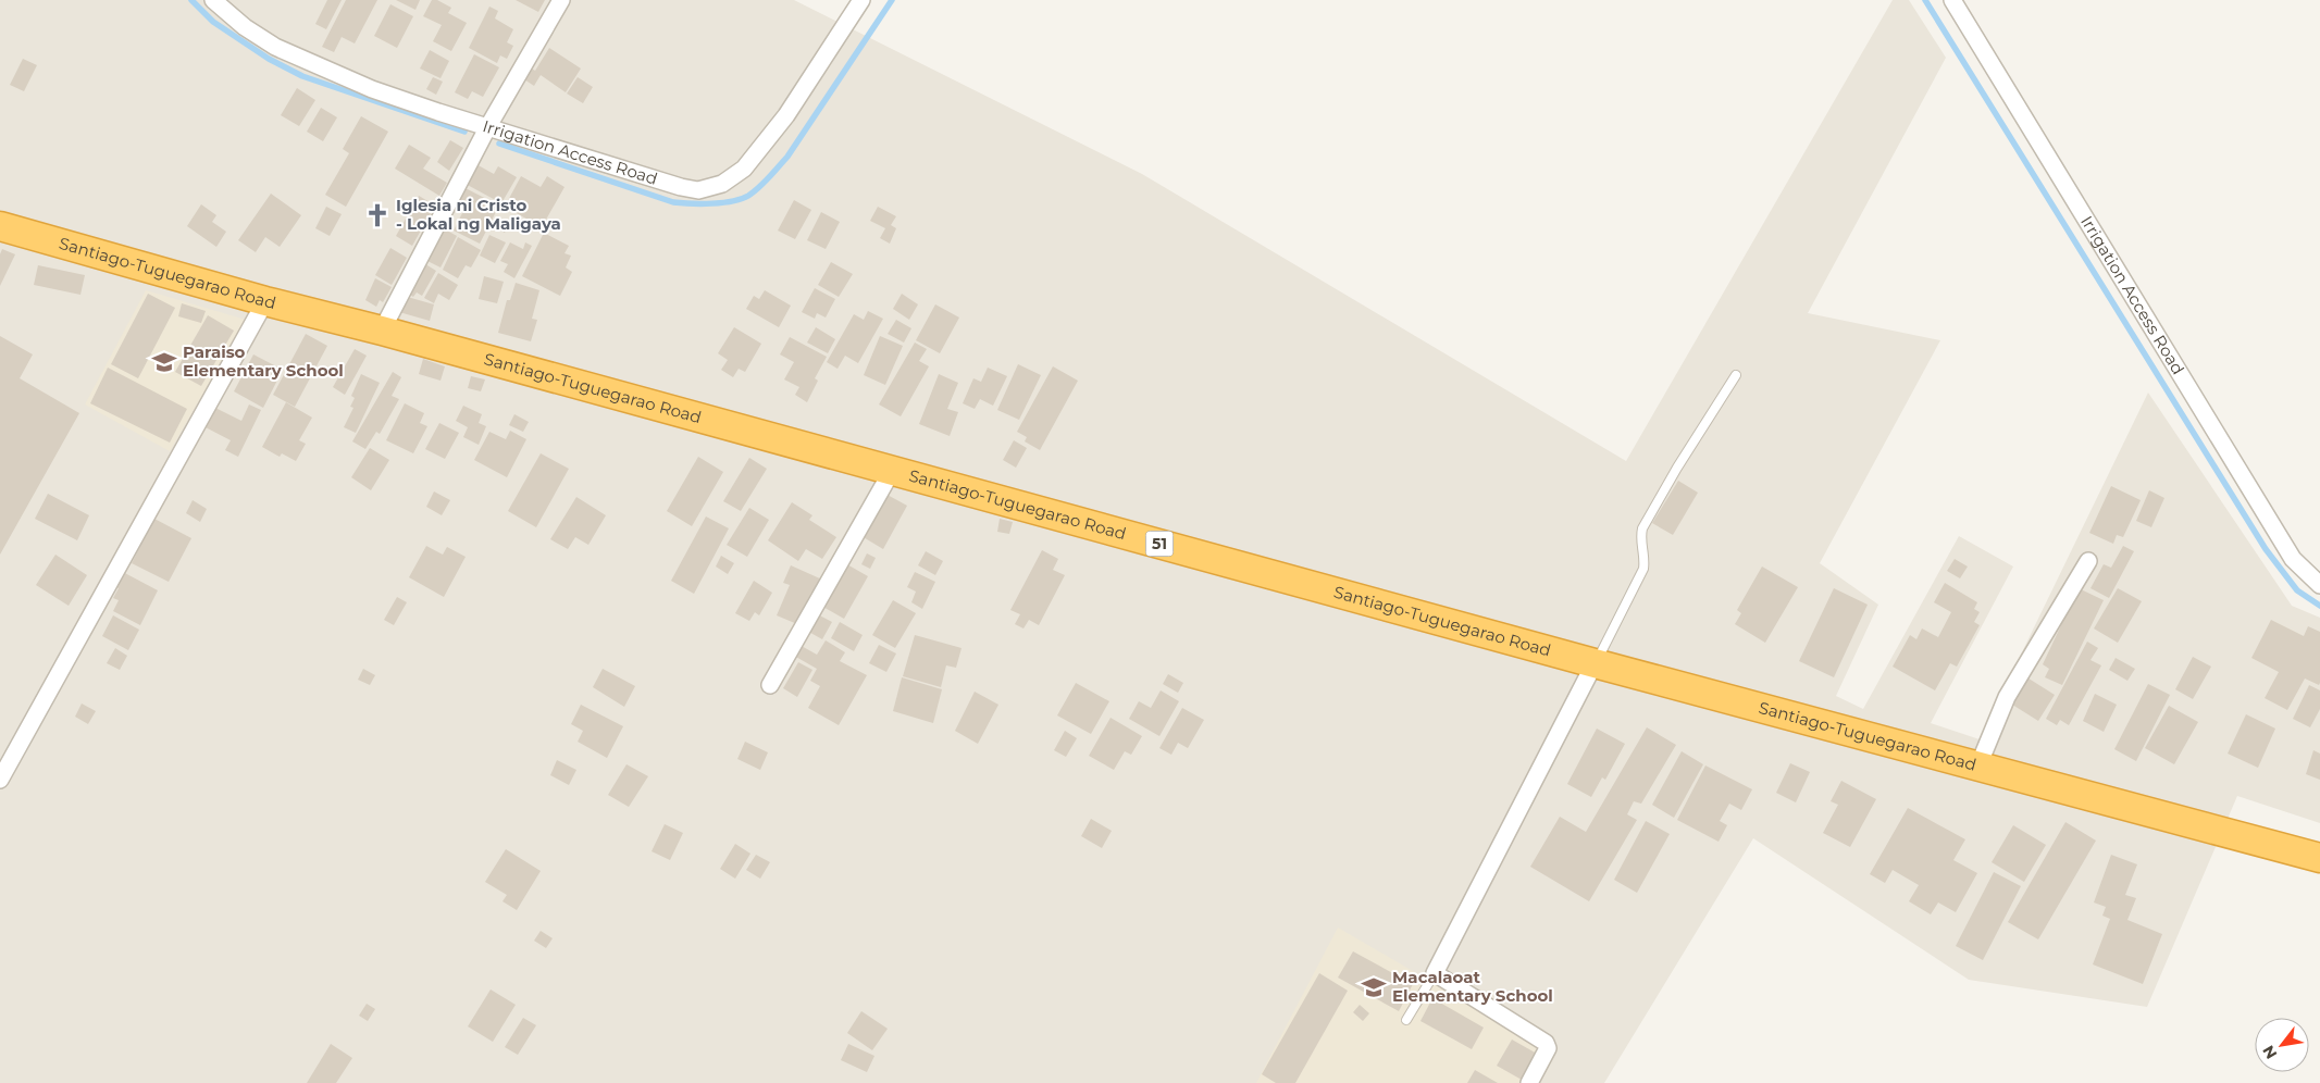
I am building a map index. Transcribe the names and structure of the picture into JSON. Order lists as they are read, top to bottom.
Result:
{
  "streets": {
    "highway": ["Santiago-Tuguegarao Road", "51"],
    "street": ["Irrigation Access Road"]
  },
  "places": {
    "church": ["Iglesia ni Cristo - Lokal ng Maligaya"],
    "school or university": ["Paraiso Elementary School", "Macalaoat Elementary School"]
  },
  "north": "bottom left"
}
